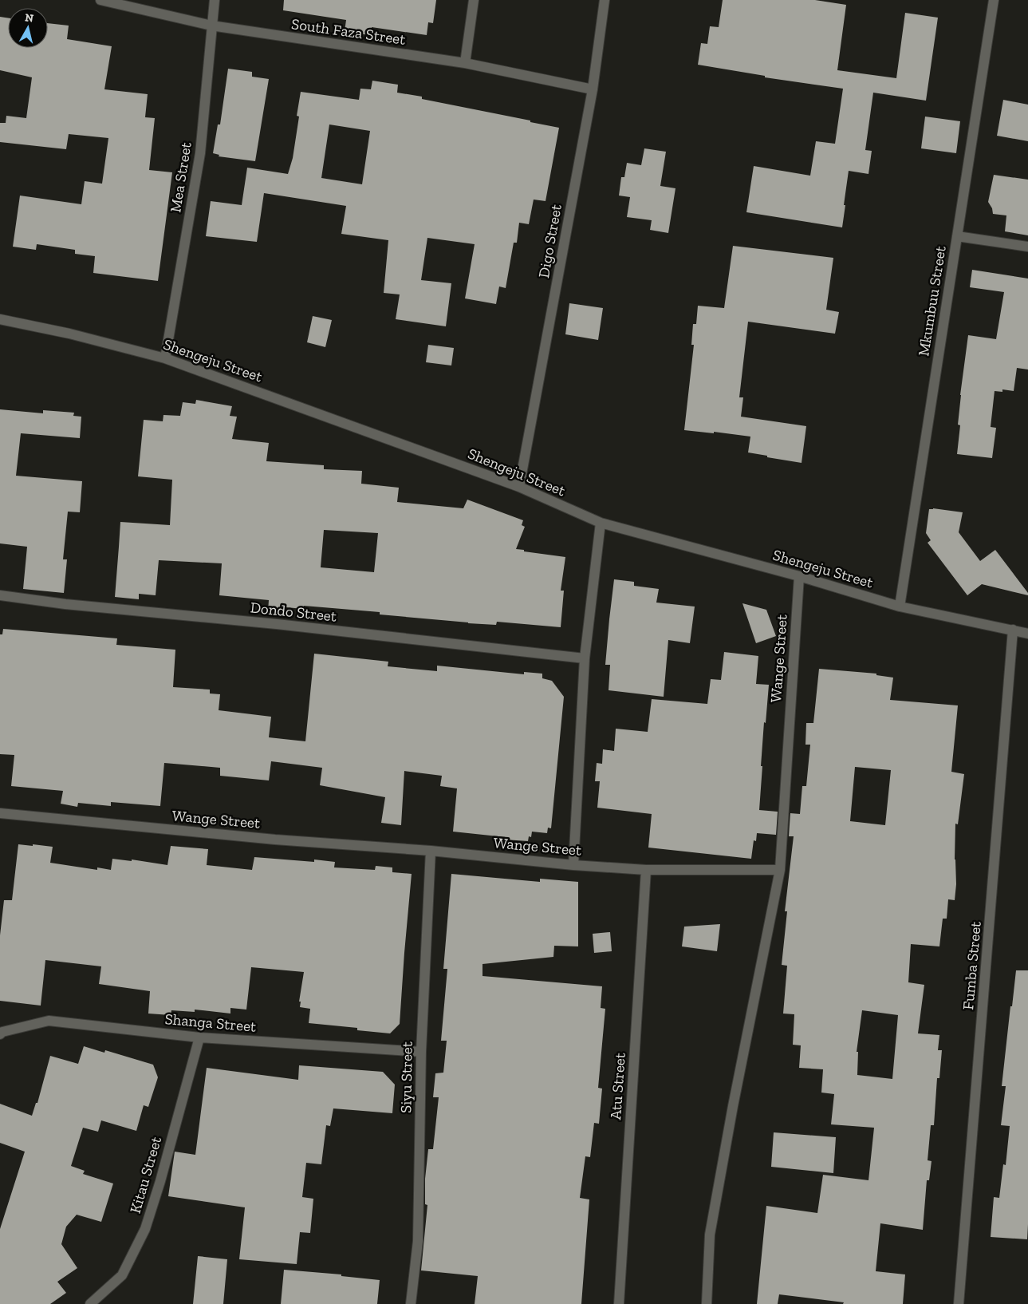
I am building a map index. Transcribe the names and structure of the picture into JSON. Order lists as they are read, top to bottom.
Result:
{
  "streets": {
    "street": [
      "South Faza Street",
      "Mea Street",
      "Digo Street",
      "Mkumbuu Street",
      "Shengeju Street",
      "Dondo Street",
      "Wange Street",
      "Fumba Street",
      "Shanga Street",
      "Siyu Street",
      "Atu Street",
      "Kitau Street"
    ]
  },
  "crossings": [
    ["South Faza Street", "Mea Street"],
    ["South Faza Street", "Digo Street"],
    ["Mea Street", "Shengeju Street"],
    ["Digo Street", "Shengeju Street"],
    ["Mkumbuu Street", "Shengeju Street"],
    ["Shengeju Street", "Wange Street"],
    ["Shengeju Street", "Fumba Street"],
    ["Wange Street", "Siyu Street"],
    ["Wange Street", "Atu Street"],
    ["Shanga Street", "Siyu Street"],
    ["Shanga Street", "Kitau Street"]
  ],
  "north": "top"
}
